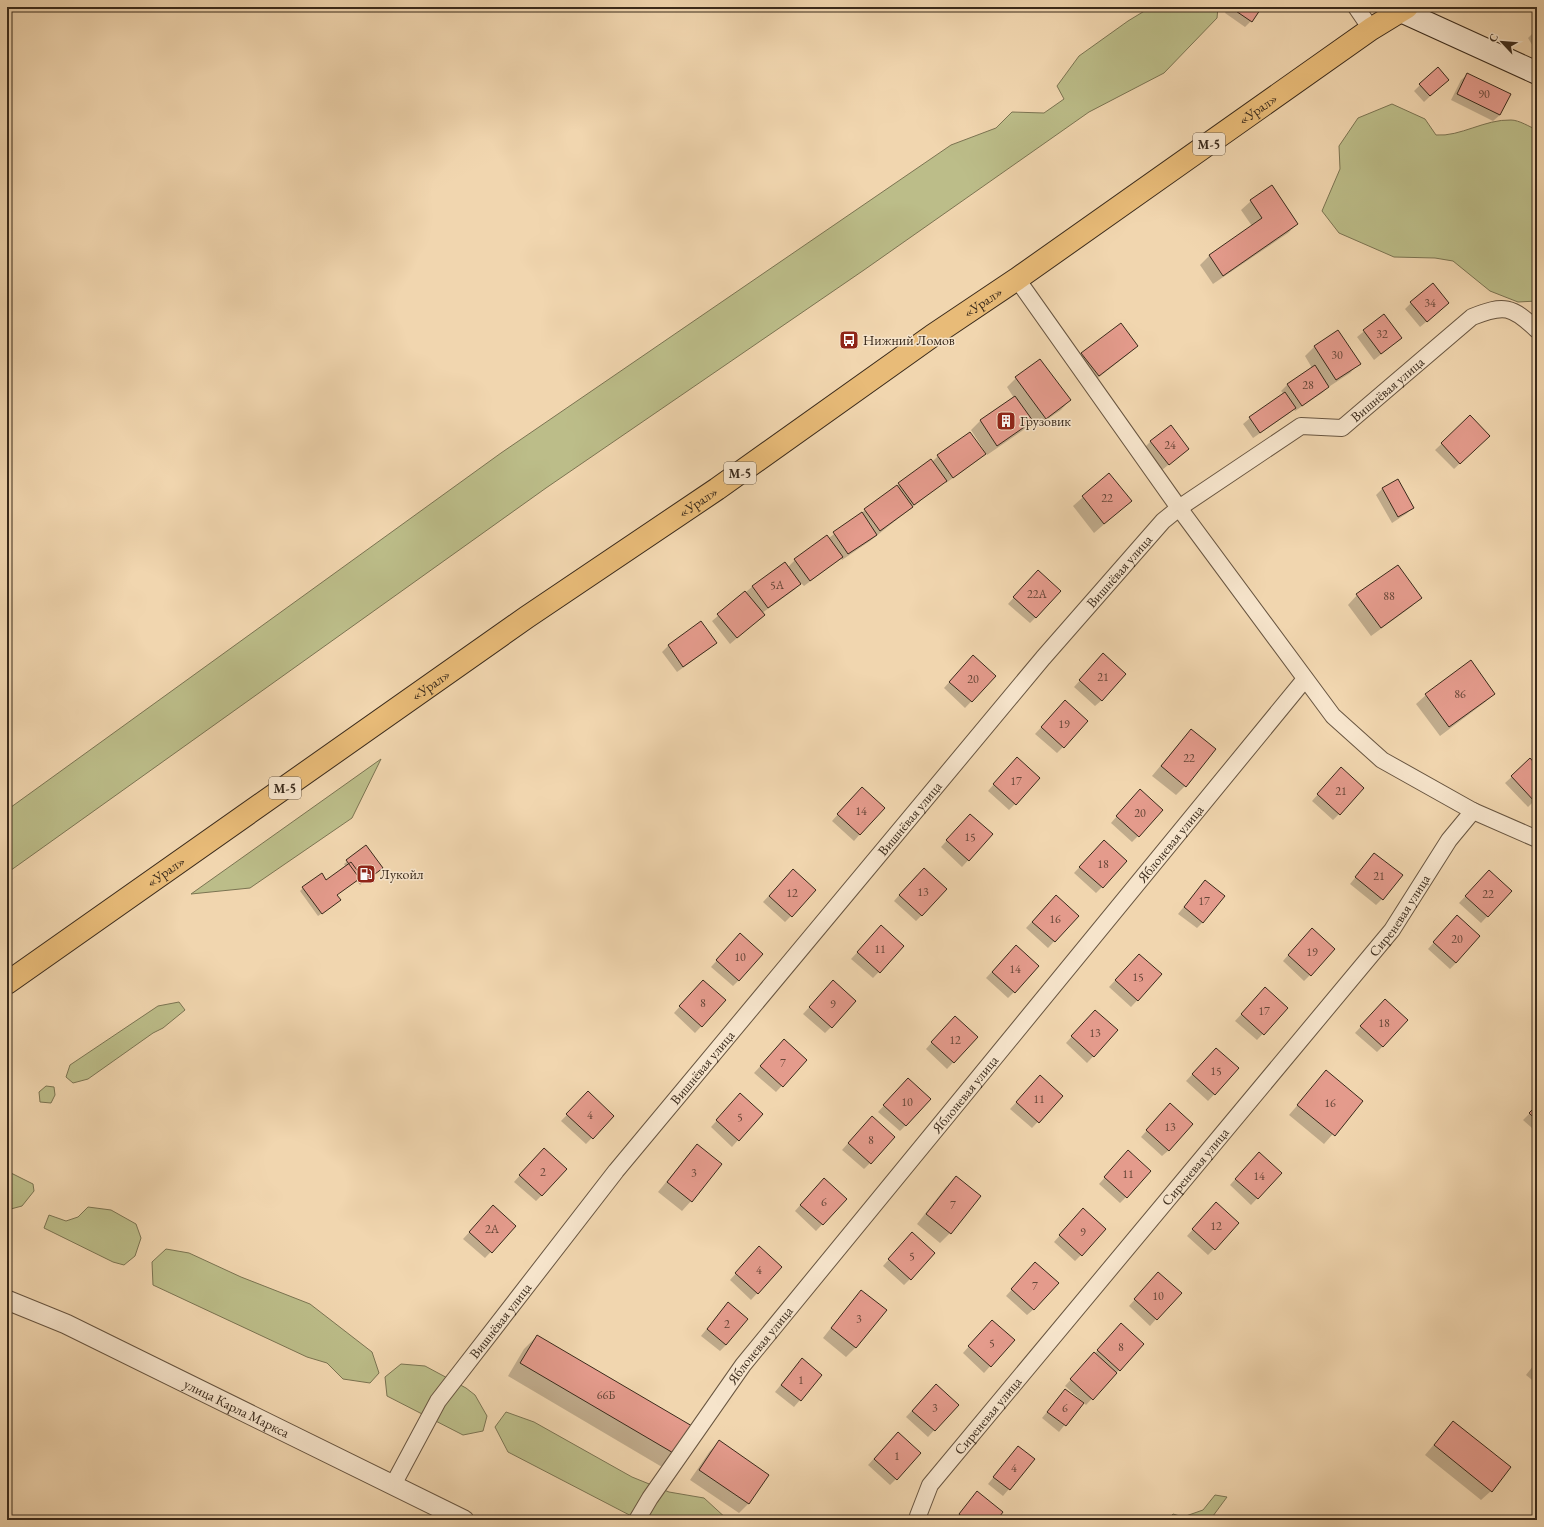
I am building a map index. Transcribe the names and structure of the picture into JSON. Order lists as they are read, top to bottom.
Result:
{
  "streets": {
    "highway": ["«Урал»", "М-5"],
    "street": [
      "Вишнёвая улица",
      "Яблоневая улица",
      "Сиреневая улица",
      "улица Карла Маркса"
    ]
  },
  "crossings": [
    ["Вишнёвая улица", "улица Карла Маркса"]
  ],
  "places": {
    "bus stop": ["Нижний Ломов"],
    "building": ["Грузовик"],
    "fuel station": ["Лукойл"]
  },
  "house_numbers": [
    "90",
    "34",
    "32",
    "30",
    "28",
    "24",
    "22",
    "5А",
    "22А",
    "88",
    "21",
    "20",
    "86",
    "19",
    "22",
    "17",
    "21",
    "14",
    "20",
    "15",
    "18",
    "21",
    "13",
    "12",
    "22",
    "17",
    "16",
    "20",
    "11",
    "19",
    "10",
    "14",
    "15",
    "8",
    "9",
    "17",
    "18",
    "13",
    "12",
    "7",
    "15",
    "11",
    "10",
    "16",
    "4",
    "5",
    "13",
    "8",
    "2",
    "3",
    "11",
    "14",
    "6",
    "7",
    "12",
    "2А",
    "9",
    "5",
    "4",
    "7",
    "10",
    "3",
    "2",
    "5",
    "8",
    "1",
    "66Б",
    "3",
    "6",
    "1",
    "4"
  ],
  "north": "top left"
}
